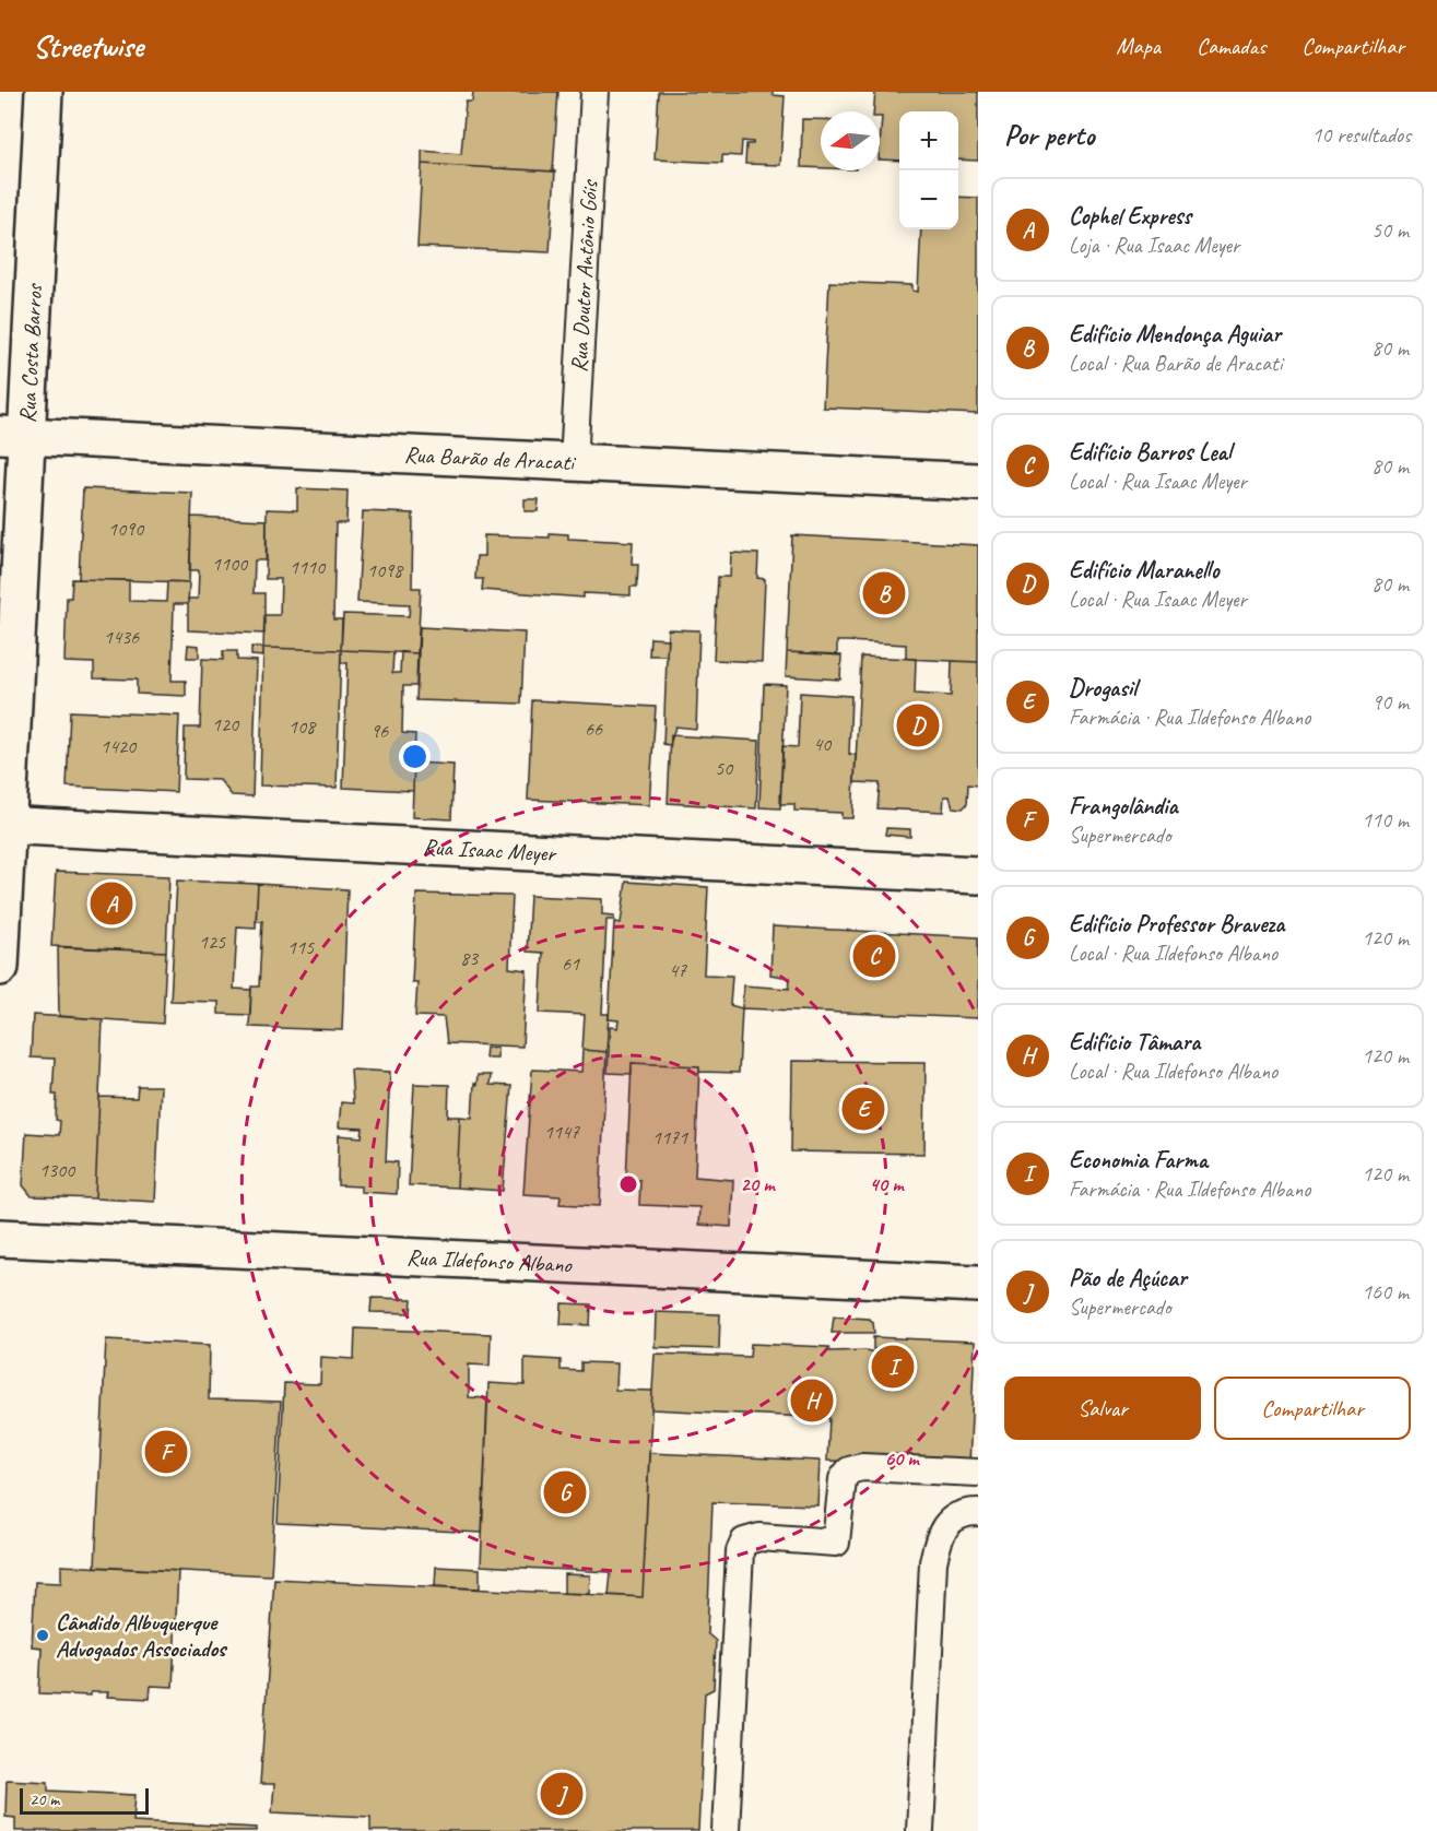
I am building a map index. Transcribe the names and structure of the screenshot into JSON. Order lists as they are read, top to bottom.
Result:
{
  "streets": {
    "street": [
      "Rua Costa Barros",
      "Rua Barão de Aracati",
      "Rua Isaac Meyer",
      "Rua Ildefonso Albano"
    ],
    "lane": ["Rua Doutor Antônio Góis"]
  },
  "crossings": [
    ["Rua Doutor Antônio Góis", "Rua Barão de Aracati"],
    ["Rua Costa Barros", "Rua Barão de Aracati"],
    ["Rua Costa Barros", "Rua Isaac Meyer"]
  ],
  "places": ["Cândido Albuquerque Advogados Associados"],
  "house_numbers": [
    "1090",
    "1100",
    "1110",
    "1098",
    "1436",
    "120",
    "108",
    "66",
    "96",
    "40",
    "1420",
    "50",
    "125",
    "115",
    "83",
    "61",
    "47",
    "1147",
    "1171",
    "1300"
  ],
  "scale_bar": "20 m",
  "north": "left",
  "page": {
    "header": "Streetwise",
    "nav": ["Mapa", "Camadas", "Compartilhar"],
    "heading": ["Por perto", "10 resultados"],
    "map_buttons": ["+", "−"],
    "list": [
      {
        "mark": "A",
        "name": "Cophel Express",
        "note": "Loja · Rua Isaac Meyer",
        "value": "50 m"
      },
      {
        "mark": "B",
        "name": "Edifício Mendonça Aguiar",
        "note": "Local · Rua Barão de Aracati",
        "value": "80 m"
      },
      {
        "mark": "C",
        "name": "Edifício Barros Leal",
        "note": "Local · Rua Isaac Meyer",
        "value": "80 m"
      },
      {
        "mark": "D",
        "name": "Edifício Maranello",
        "note": "Local · Rua Isaac Meyer",
        "value": "80 m"
      },
      {
        "mark": "E",
        "name": "Drogasil",
        "note": "Farmácia · Rua Ildefonso Albano",
        "value": "90 m"
      },
      {
        "mark": "F",
        "name": "Frangolândia",
        "note": "Supermercado",
        "value": "110 m"
      },
      {
        "mark": "G",
        "name": "Edifício Professor Braveza",
        "note": "Local · Rua Ildefonso Albano",
        "value": "120 m"
      },
      {
        "mark": "H",
        "name": "Edifício Tâmara",
        "note": "Local · Rua Ildefonso Albano",
        "value": "120 m"
      },
      {
        "mark": "I",
        "name": "Economia Farma",
        "note": "Farmácia · Rua Ildefonso Albano",
        "value": "120 m"
      },
      {
        "mark": "J",
        "name": "Pão de Açúcar",
        "note": "Supermercado",
        "value": "160 m"
      }
    ],
    "pins": [
      "B",
      "D",
      "A",
      "C",
      "E",
      "I",
      "H",
      "F",
      "G",
      "J"
    ],
    "buttons": ["Salvar", "Compartilhar"],
    "scale": "20 m"
  },
  "rings": ["20 m", "40 m", "60 m"]
}
